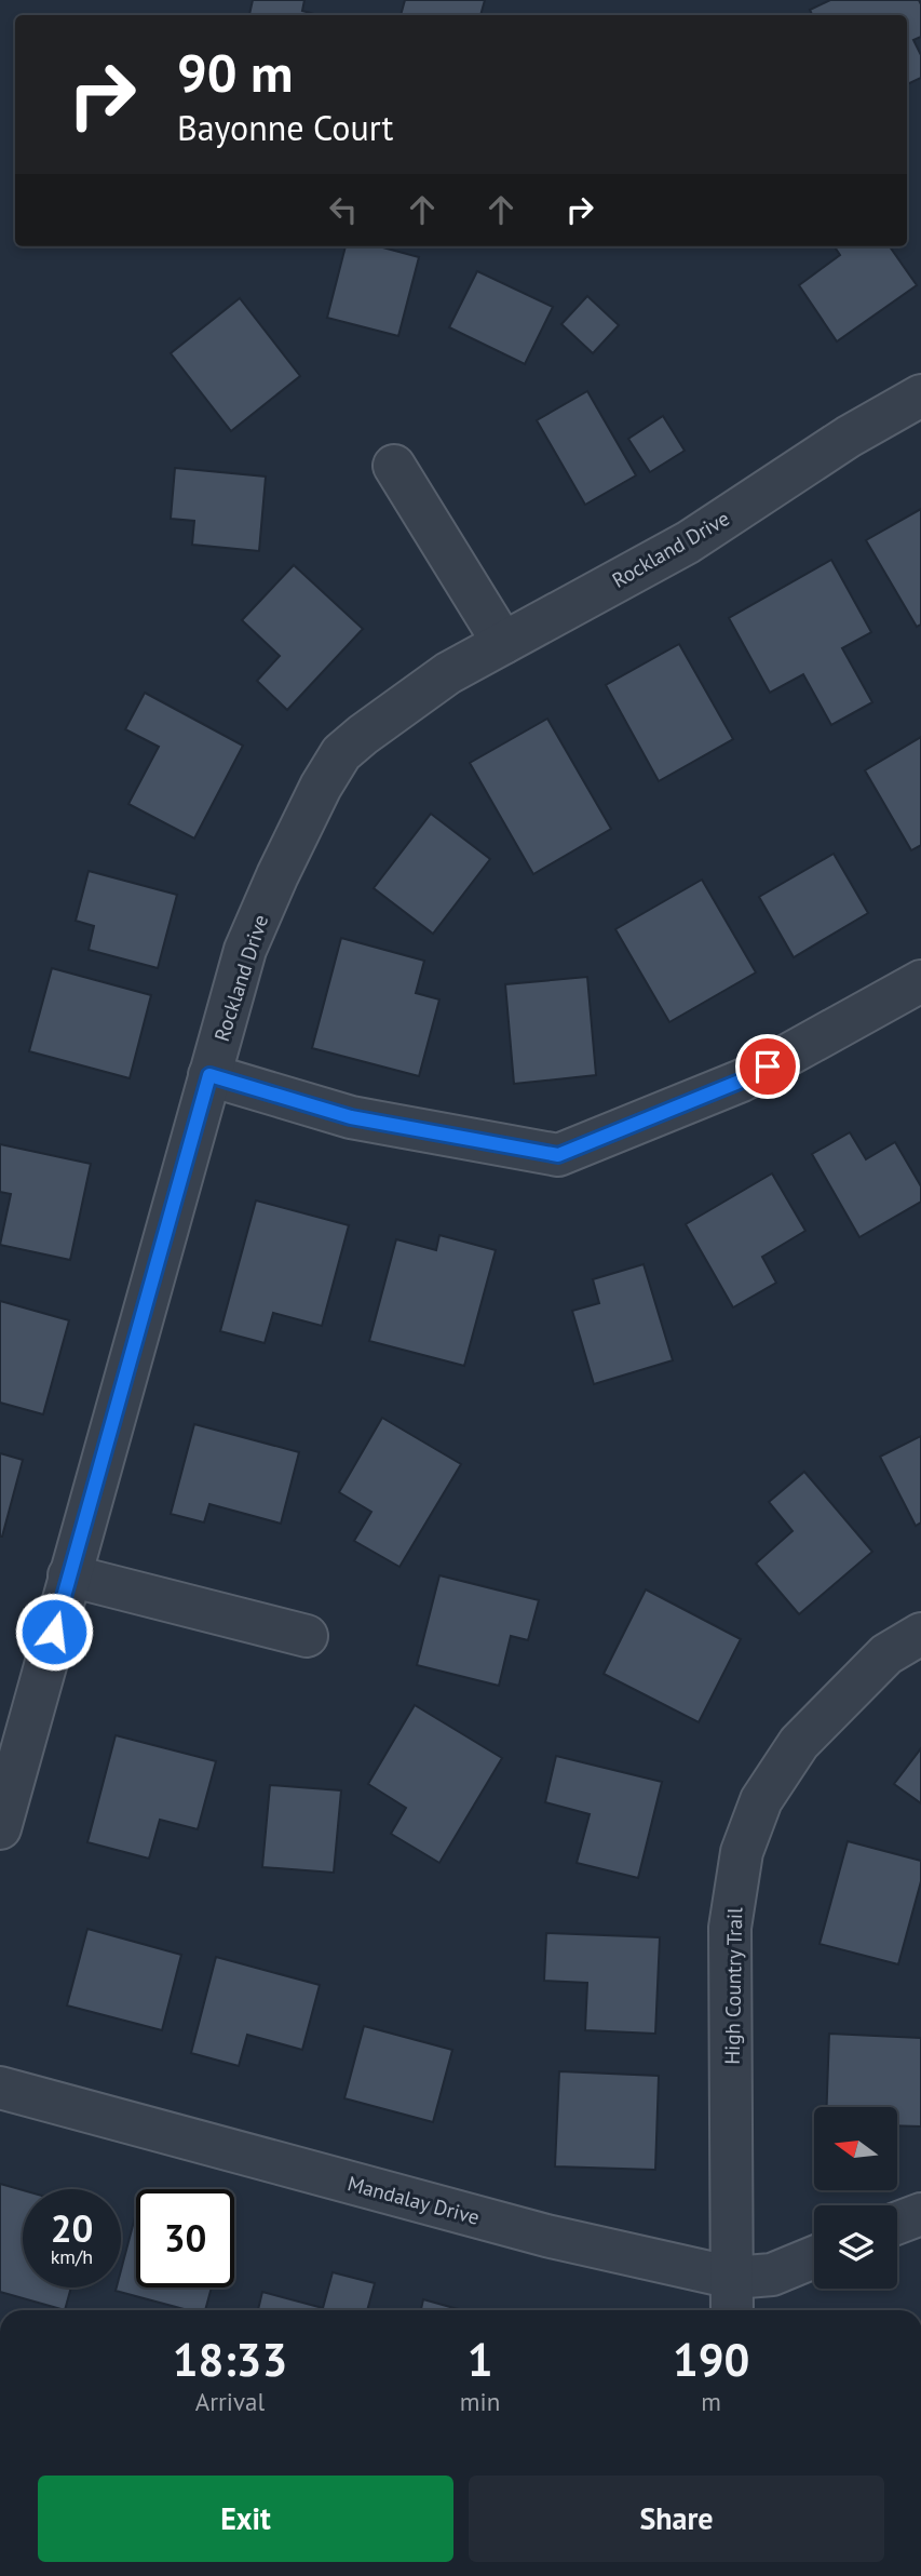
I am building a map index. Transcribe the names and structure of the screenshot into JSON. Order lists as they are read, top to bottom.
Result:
{
  "streets": {
    "street": ["Rockland Drive", "High Country Trail", "Mandalay Drive"]
  },
  "crossings": [
    ["High Country Trail", "Mandalay Drive"]
  ],
  "north": "left",
  "page": {
    "turn": ["90 m", "Bayonne Court"],
    "speed": "20 km/h",
    "limit": "30",
    "eta": [
      "18:33",
      "Arrival",
      "1",
      "min",
      "190",
      "m"
    ],
    "buttons": ["Exit", "Share"]
  }
}
